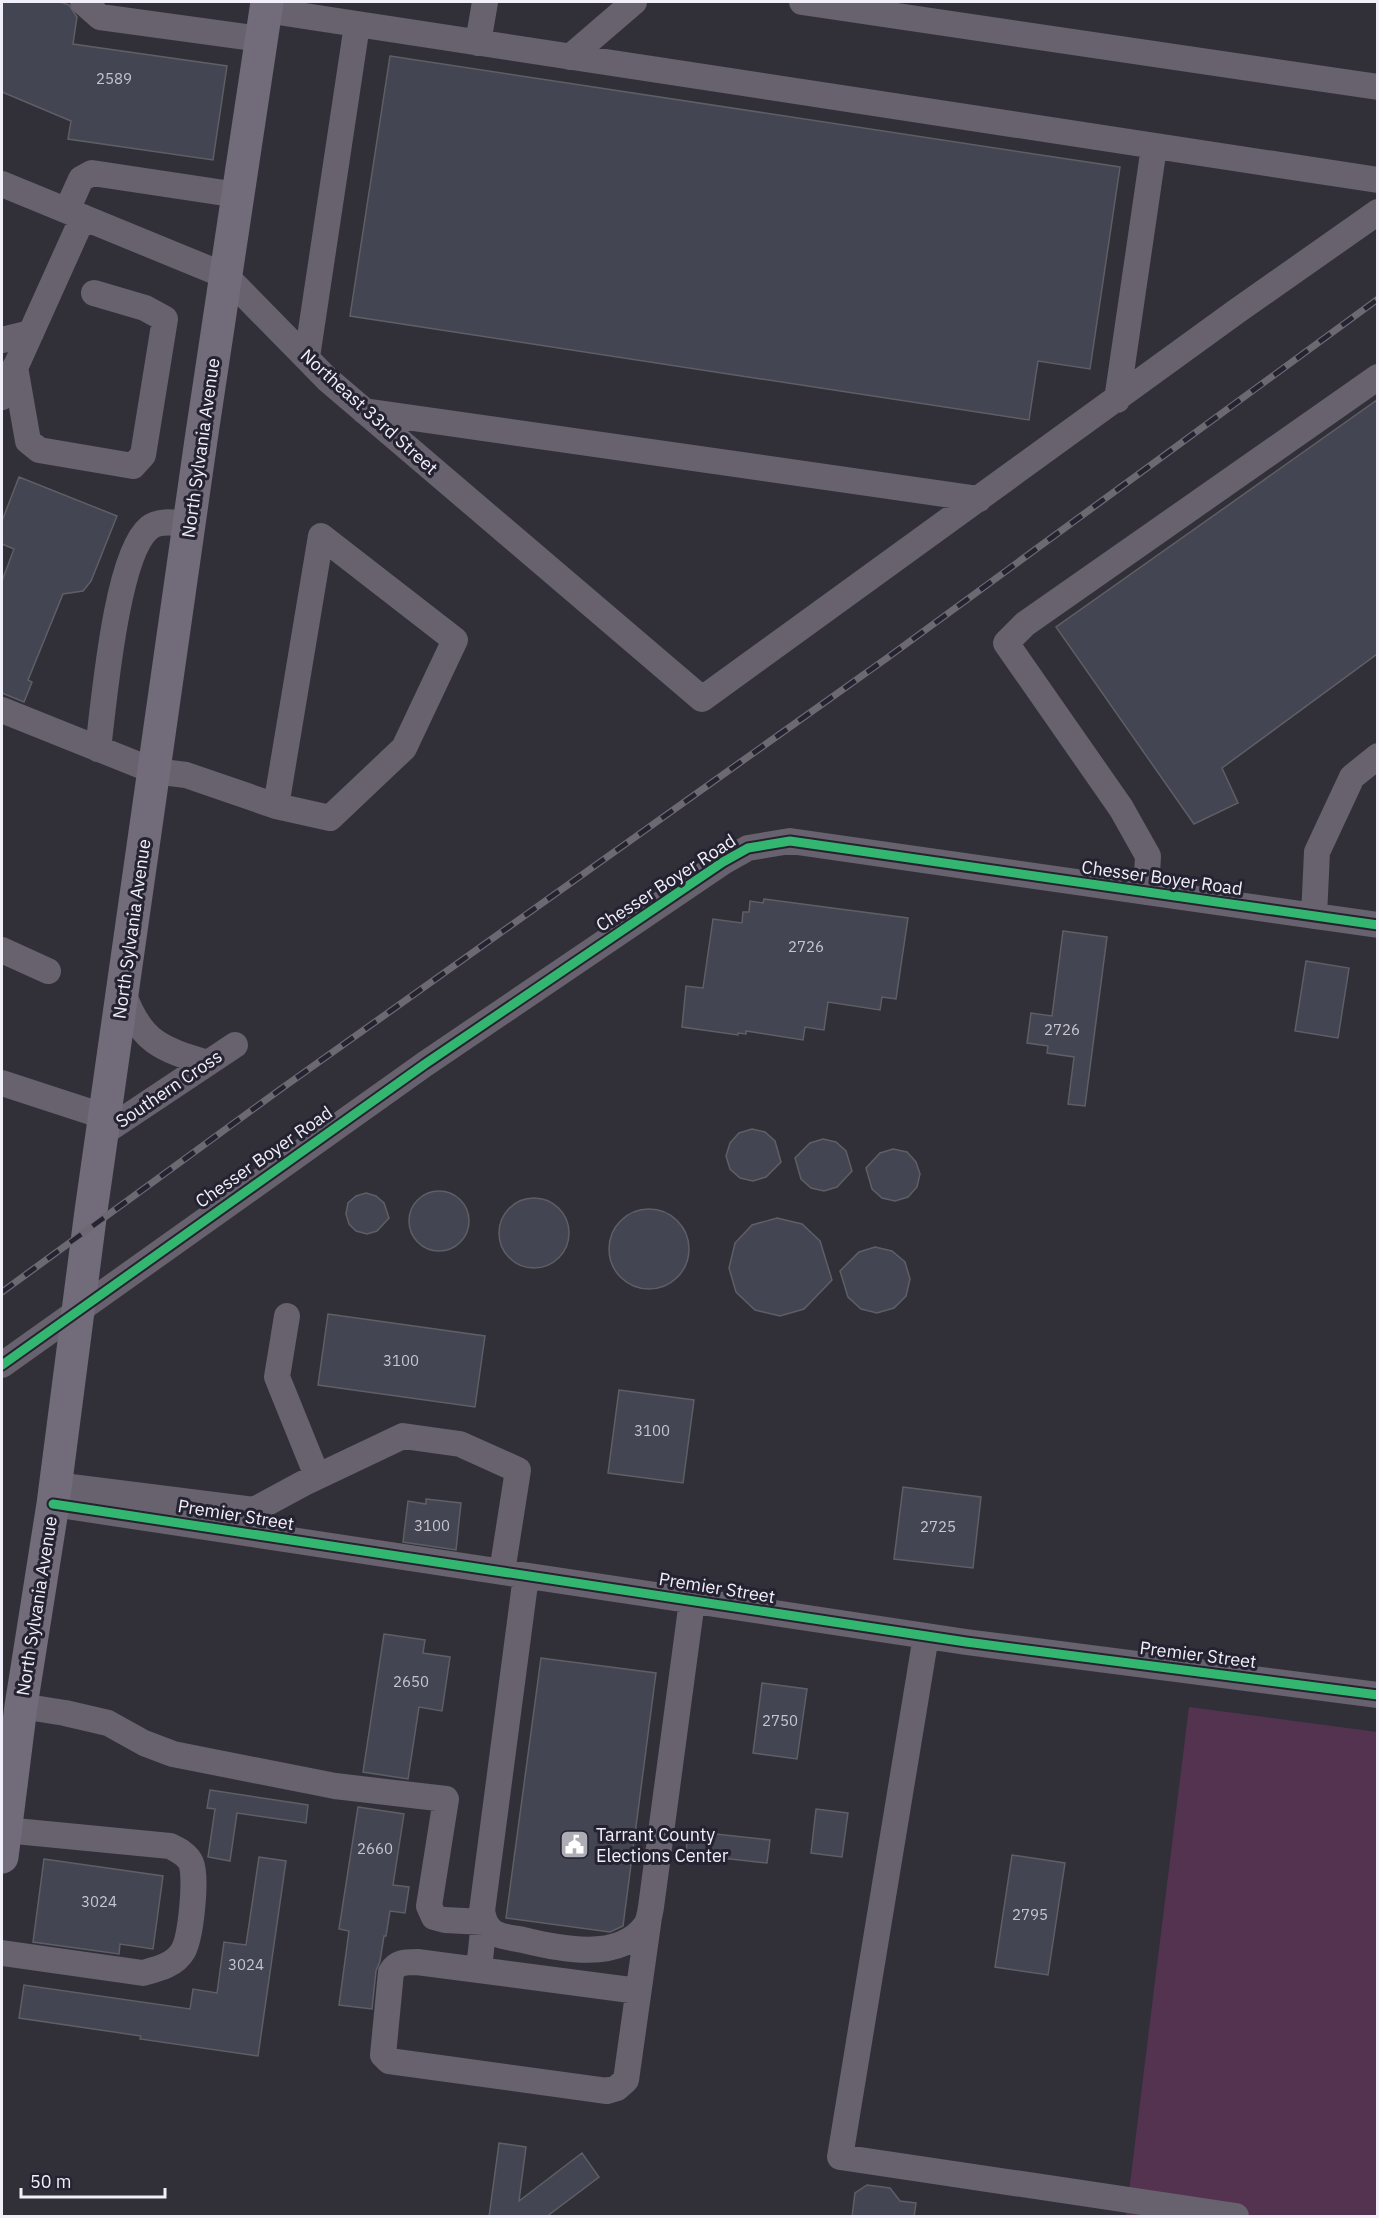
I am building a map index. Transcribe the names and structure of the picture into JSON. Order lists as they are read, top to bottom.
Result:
{
  "streets": {
    "main road": ["North Sylvania Avenue"],
    "street": [
      "Northeast 33rd Street",
      "Chesser Boyer Road",
      "Southern Cross",
      "Premier Street"
    ]
  },
  "crossings": [
    ["Northeast 33rd Street", "North Sylvania Avenue"],
    ["North Sylvania Avenue", "Chesser Boyer Road"],
    ["North Sylvania Avenue", "Southern Cross"],
    ["North Sylvania Avenue", "Premier Street"]
  ],
  "places": {
    "public building": ["Tarrant County Elections Center"]
  },
  "house_numbers": [
    "2589",
    "2726",
    "2726",
    "3100",
    "3100",
    "3100",
    "2725",
    "2650",
    "2750",
    "2660",
    "3024",
    "2795",
    "3024"
  ],
  "scale_bar": "50 m"
}
